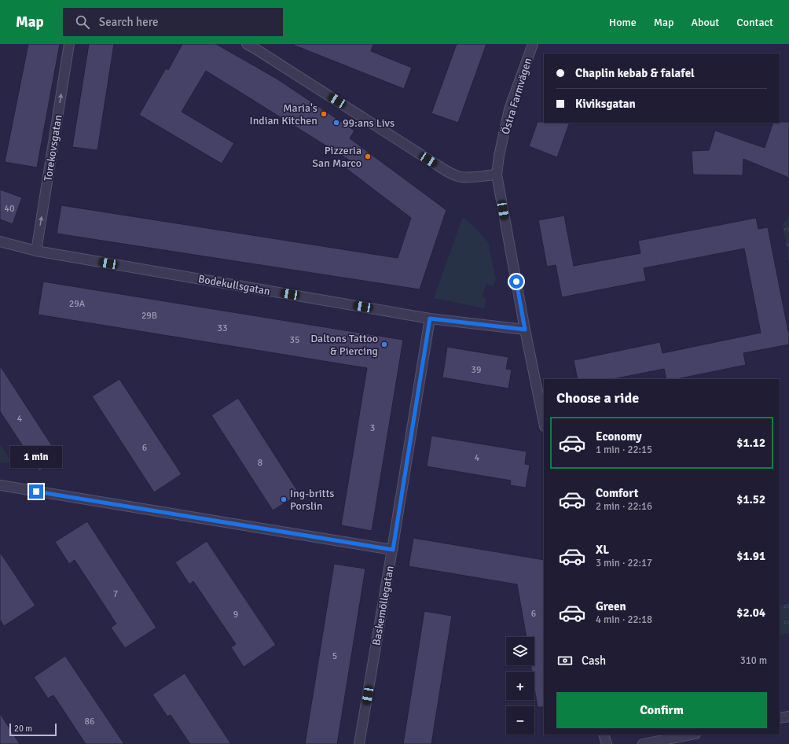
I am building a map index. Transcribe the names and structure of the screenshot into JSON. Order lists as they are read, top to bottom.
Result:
{
  "streets": {
    "street": [
      "Östra Farmvägen",
      "Torekovsgatan",
      "Bodekullsgatan",
      "Baskemöllegatan"
    ]
  },
  "crossings": [
    ["Östra Farmvägen", "Bodekullsgatan"],
    ["Torekovsgatan", "Bodekullsgatan"],
    ["Bodekullsgatan", "Baskemöllegatan"]
  ],
  "one_way": ["Torekovsgatan"],
  "places": [
    "Maria's Indian Kitchen",
    "99:ans Livs",
    "Pizzeria San Marco",
    "Daltons Tattoo & Piercing",
    "Ing-britts Porslin"
  ],
  "house_numbers": [
    "40",
    "29A",
    "29B",
    "33",
    "35",
    "39",
    "4",
    "3",
    "6",
    "4",
    "8",
    "7",
    "6",
    "9",
    "5",
    "86"
  ],
  "scale_bar": "20 m",
  "page": {
    "header": "Map",
    "search": "Search here",
    "nav": [
      "Home",
      "Map",
      "About",
      "Contact"
    ],
    "banner": ["Chaplin kebab & falafel", "Kiviksgatan"],
    "heading": "Choose a ride",
    "list": [
      {
        "name": "Economy",
        "note": "1 min · 22:15",
        "value": "$1.12"
      },
      {
        "name": "Comfort",
        "note": "2 min · 22:16",
        "value": "$1.52"
      },
      {
        "name": "XL",
        "note": "3 min · 22:17",
        "value": "$1.91"
      },
      {
        "name": "Green",
        "note": "4 min · 22:18",
        "value": "$2.04"
      }
    ],
    "bubble": "1 min",
    "map_buttons": ["+", "−"],
    "pay": ["Cash", "310 m"],
    "buttons": "Confirm",
    "scale": "20 m"
  }
}
